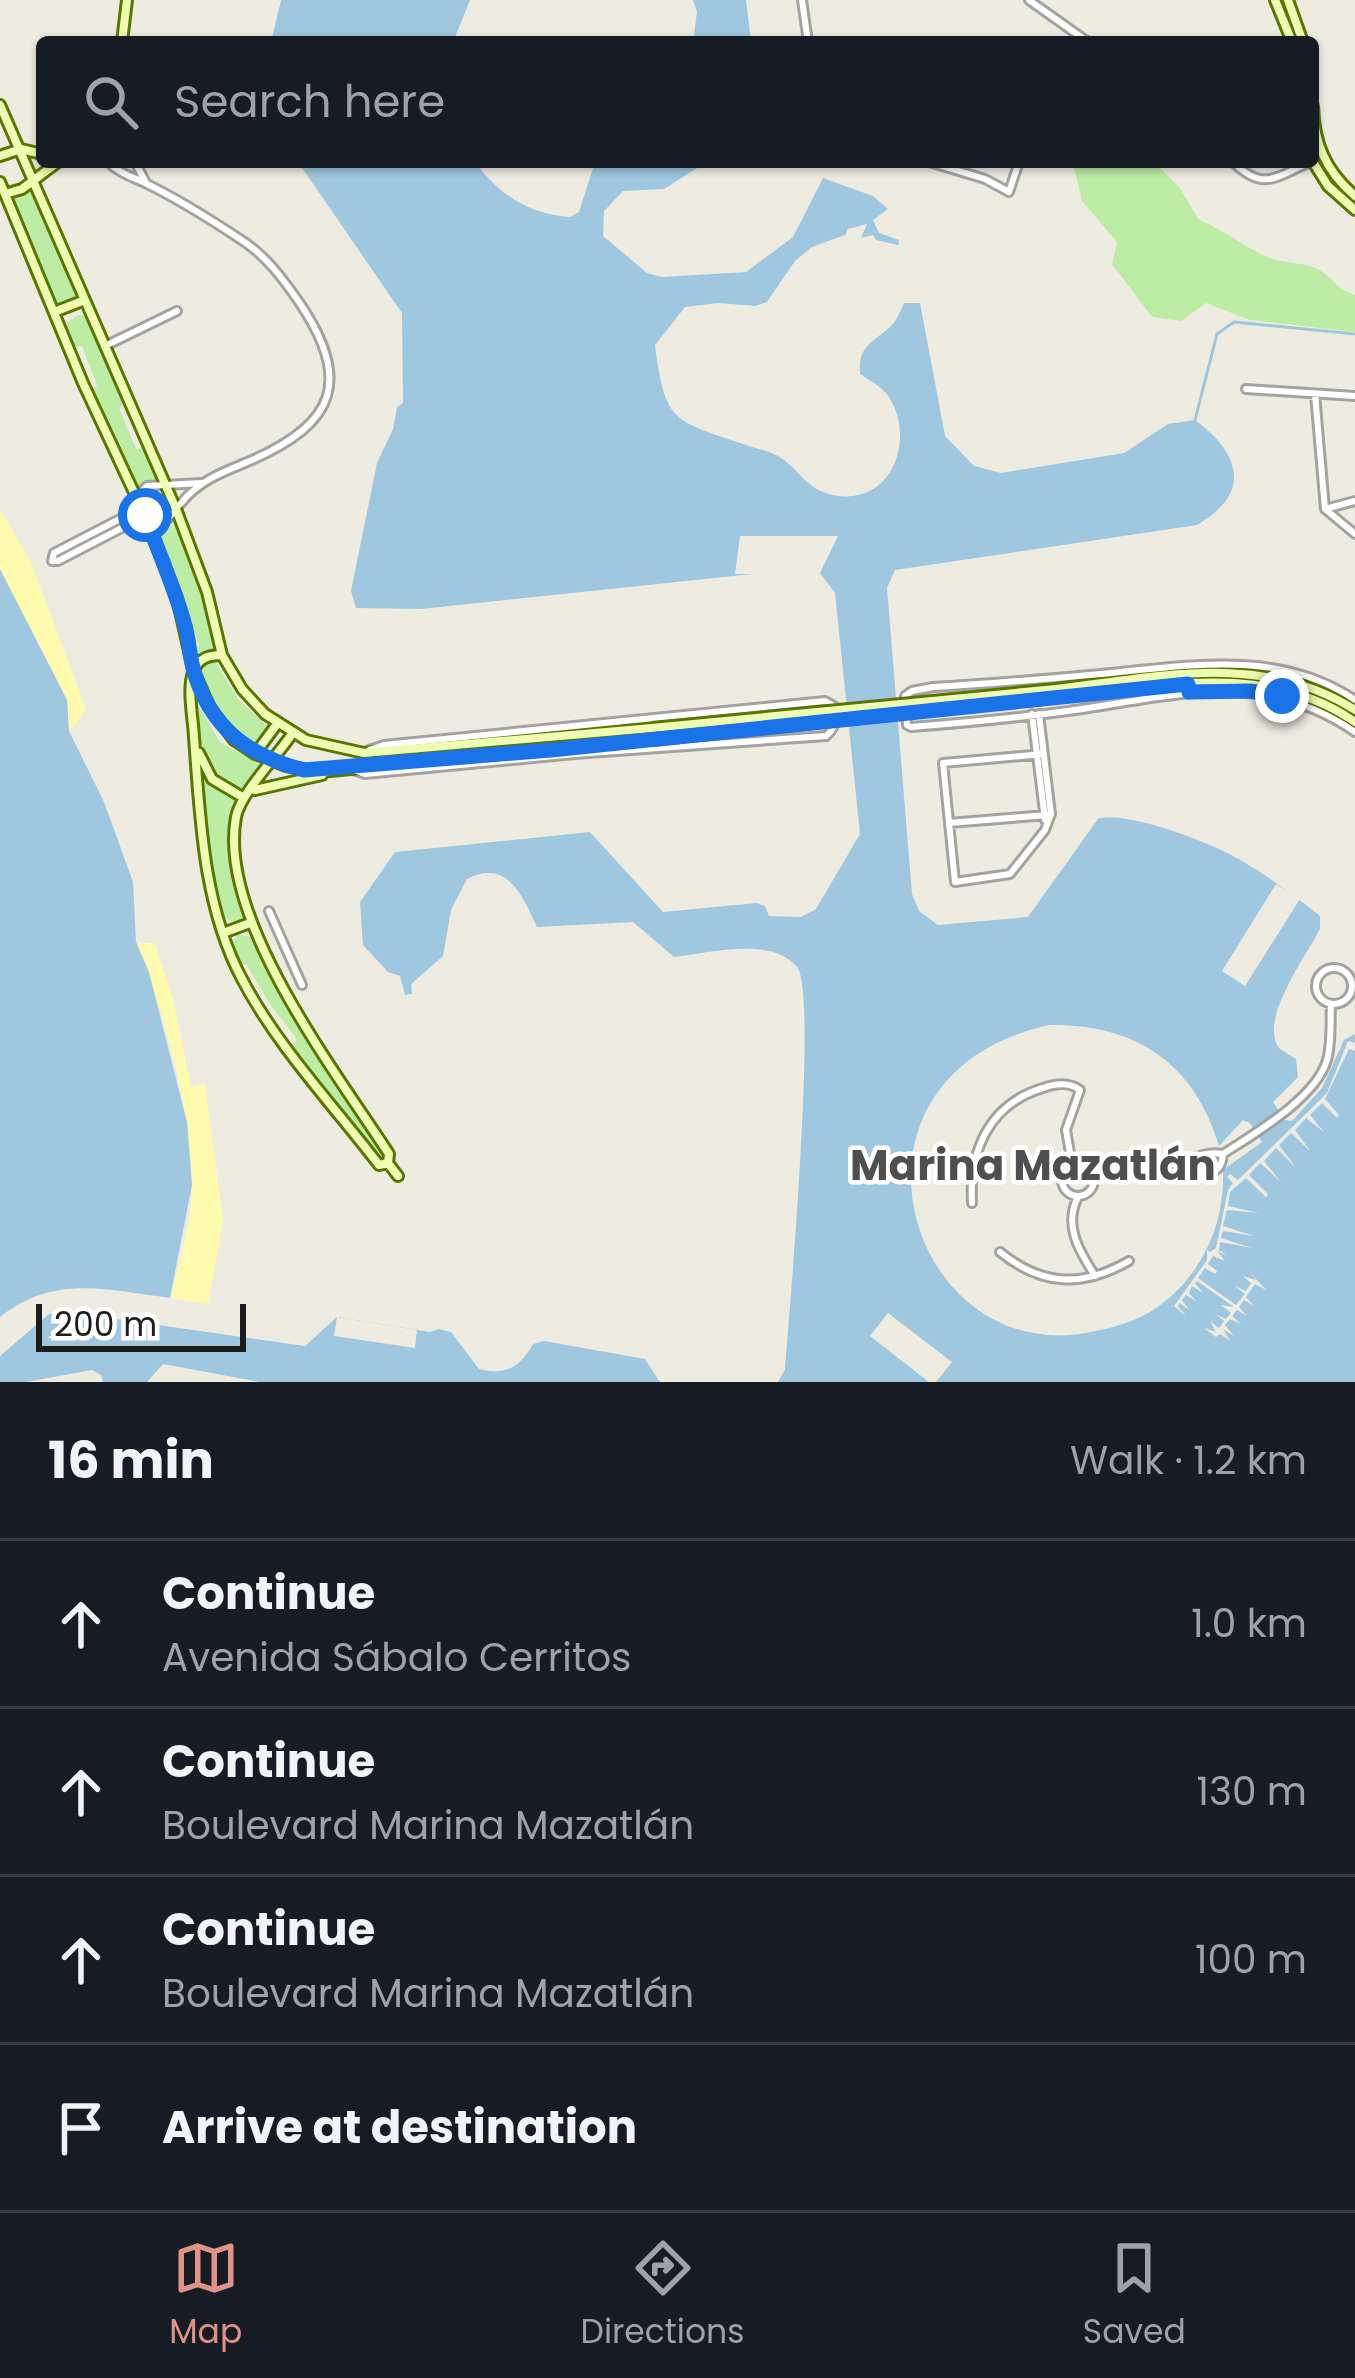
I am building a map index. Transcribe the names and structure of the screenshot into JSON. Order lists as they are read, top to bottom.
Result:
{
  "districts": ["Marina Mazatlán"],
  "scale_bar": "200 m",
  "page": {
    "search": "Search here",
    "scale": "200 m",
    "heading": ["16 min", "Walk · 1.2 km"],
    "list": [
      ["Continue", "Avenida Sábalo Cerritos", "1.0 km"],
      ["Continue", "Boulevard Marina Mazatlán", "130 m"],
      ["Continue", "Boulevard Marina Mazatlán", "100 m"],
      "Arrive at destination"
    ],
    "nav": ["Map", "Directions", "Saved"]
  }
}
